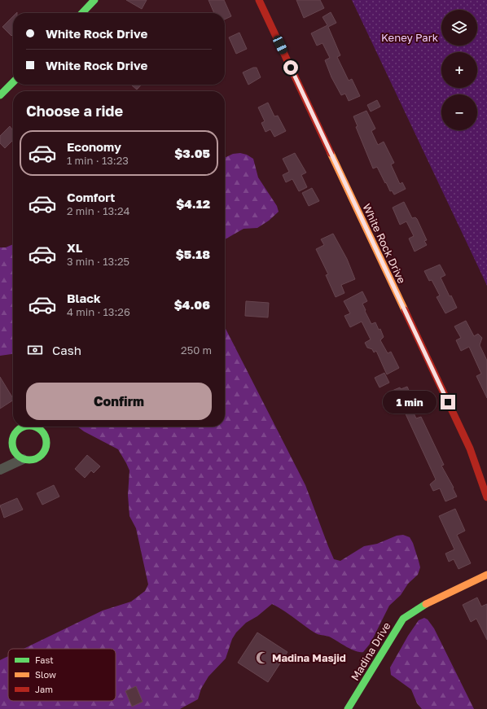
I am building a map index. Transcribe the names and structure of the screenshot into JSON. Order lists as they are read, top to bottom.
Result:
{
  "streets": {
    "street": ["White Rock Drive", "Madina Drive"]
  },
  "parks": ["Keney Park"],
  "places": {
    "mosque": ["Madina Masjid"]
  },
  "legend": ["Fast", "Slow", "Jam"],
  "page": {
    "map_buttons": ["+", "−"],
    "banner": ["White Rock Drive", "White Rock Drive"],
    "heading": "Choose a ride",
    "list": [
      {
        "name": "Economy",
        "note": "1 min · 13:23",
        "value": "$3.05"
      },
      {
        "name": "Comfort",
        "note": "2 min · 13:24",
        "value": "$4.12"
      },
      {
        "name": "XL",
        "note": "3 min · 13:25",
        "value": "$5.18"
      },
      {
        "name": "Black",
        "note": "4 min · 13:26",
        "value": "$4.06"
      }
    ],
    "pay": ["Cash", "250 m"],
    "buttons": "Confirm",
    "bubble": "1 min"
  }
}
